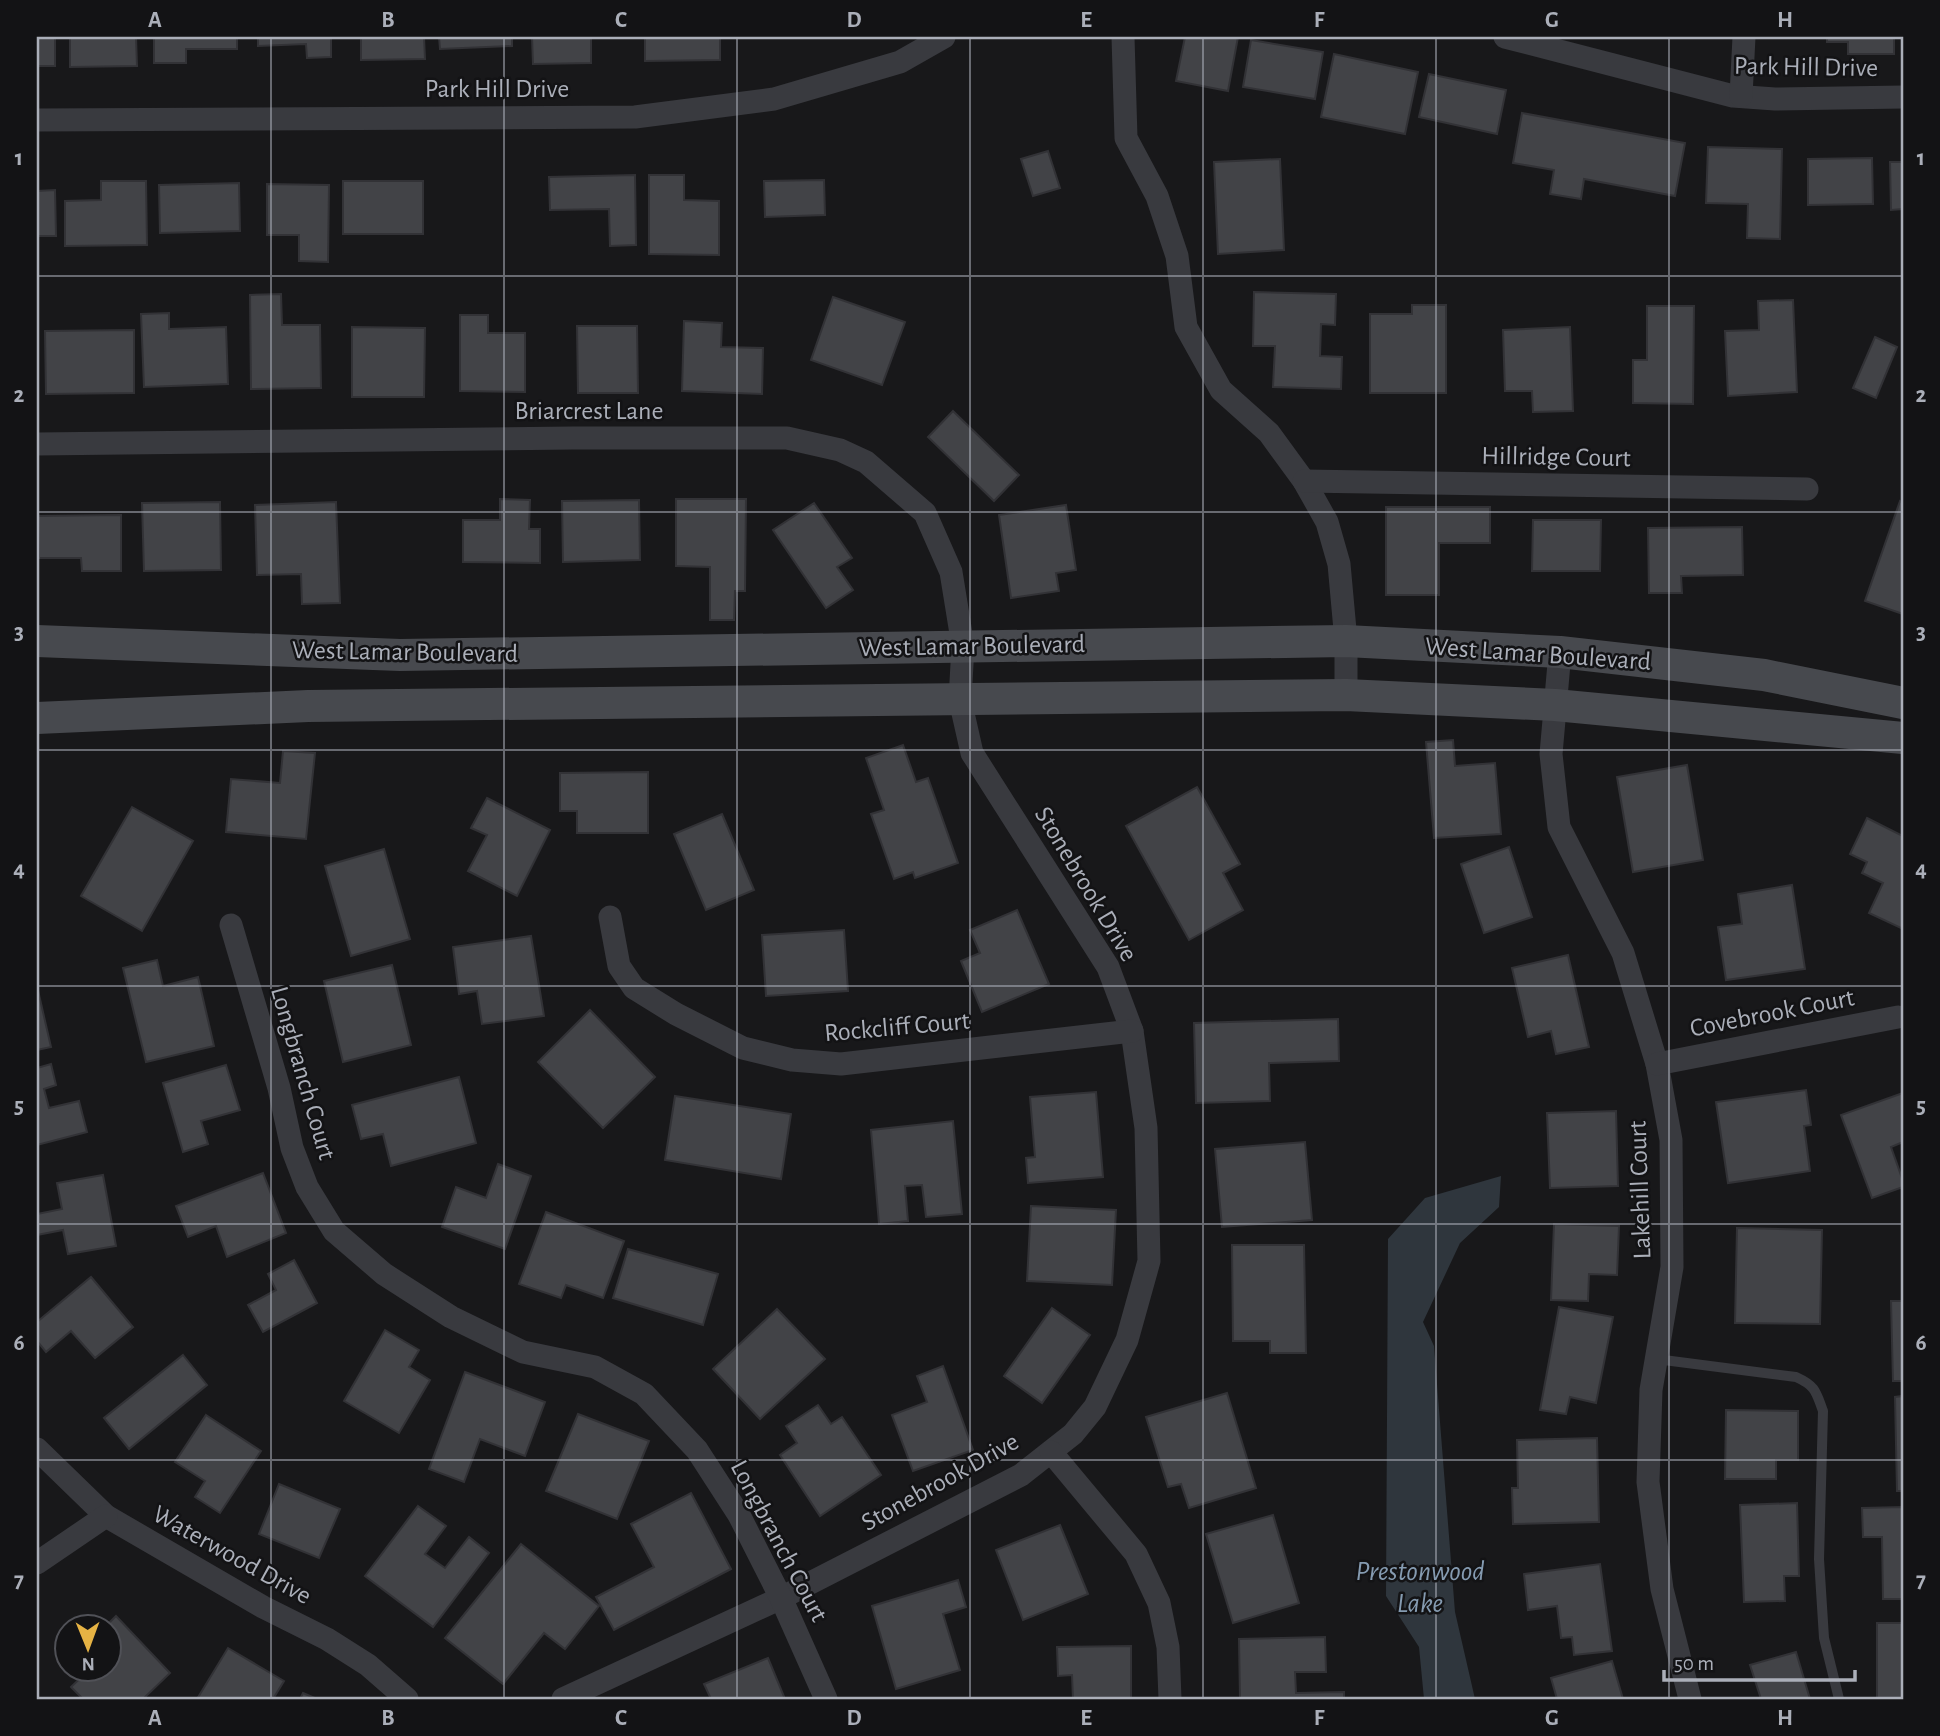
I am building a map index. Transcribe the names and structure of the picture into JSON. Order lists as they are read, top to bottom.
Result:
{
  "streets": {
    "main road": ["West Lamar Boulevard"],
    "street": [
      "Park Hill Drive",
      "Briarcrest Lane",
      "Hillridge Court",
      "Stonebrook Drive",
      "Covebrook Court",
      "Rockcliff Court",
      "Longbranch Court",
      "Lakehill Court",
      "Waterwood Drive"
    ]
  },
  "crossings": [
    ["Briarcrest Lane", "West Lamar Boulevard"],
    ["Briarcrest Lane", "Stonebrook Drive"],
    ["West Lamar Boulevard", "Stonebrook Drive"],
    ["West Lamar Boulevard", "Lakehill Court"],
    ["Stonebrook Drive", "Rockcliff Court"],
    ["Stonebrook Drive", "Longbranch Court"],
    ["Covebrook Court", "Lakehill Court"]
  ],
  "water": ["Prestonwood Lake"],
  "scale_bar": "50 m",
  "north": "bottom",
  "grid": {
    "columns": [
      "A",
      "B",
      "C",
      "D",
      "E",
      "F",
      "G",
      "H"
    ],
    "rows": [
      "1",
      "2",
      "3",
      "4",
      "5",
      "6",
      "7"
    ]
  }
}
